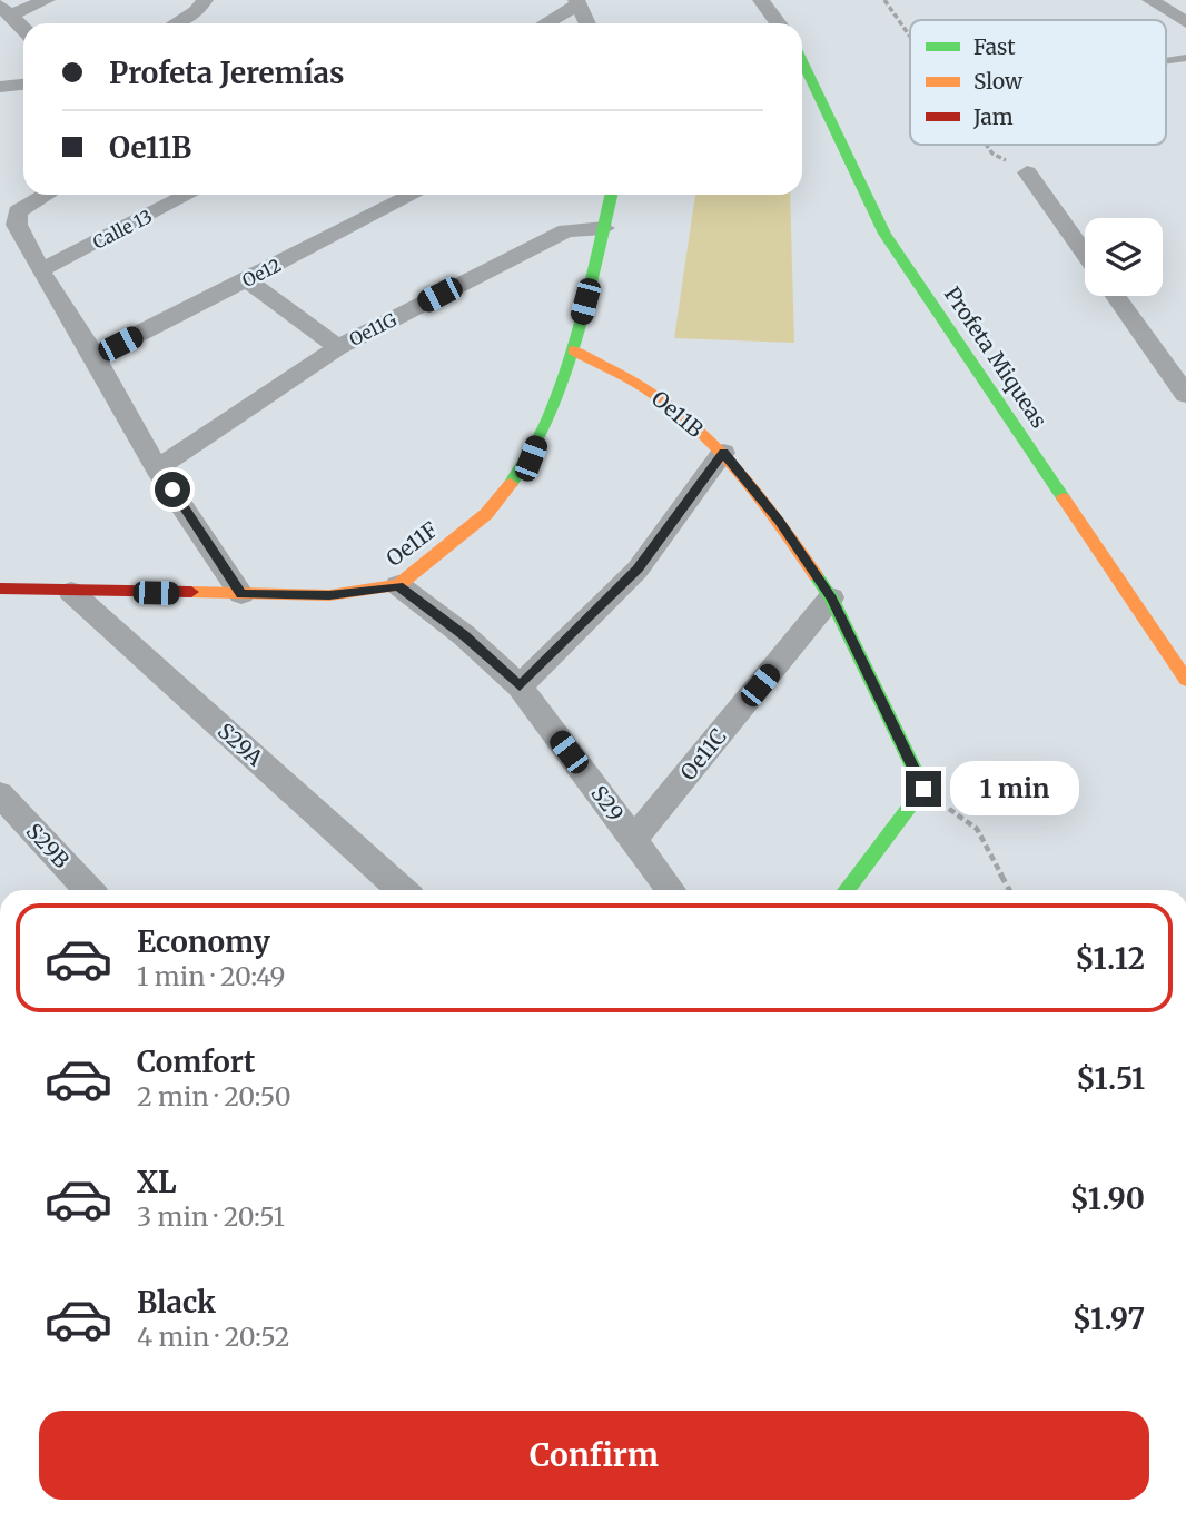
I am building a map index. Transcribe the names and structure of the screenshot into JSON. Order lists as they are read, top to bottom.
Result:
{
  "streets": {
    "street": [
      "Calle 13",
      "Oe12",
      "Oe11G",
      "Profeta Miqueas",
      "Oe11B",
      "Oe11F",
      "S29A",
      "Oe11C",
      "S29",
      "S29B"
    ]
  },
  "crossings": [
    ["Oe11G", "Oe11F"],
    ["Oe11B", "Oe11F"],
    ["Oe11B", "Oe11C"],
    ["Oe11F", "S29A"],
    ["Oe11F", "S29"],
    ["Oe11C", "S29"]
  ],
  "legend": ["Fast", "Slow", "Jam"],
  "page": {
    "banner": ["Profeta Jeremías", "Oe11B"],
    "bubble": "1 min",
    "list": [
      {
        "name": "Economy",
        "note": "1 min · 20:49",
        "value": "$1.12"
      },
      {
        "name": "Comfort",
        "note": "2 min · 20:50",
        "value": "$1.51"
      },
      {
        "name": "XL",
        "note": "3 min · 20:51",
        "value": "$1.90"
      },
      {
        "name": "Black",
        "note": "4 min · 20:52",
        "value": "$1.97"
      }
    ],
    "buttons": "Confirm"
  }
}
